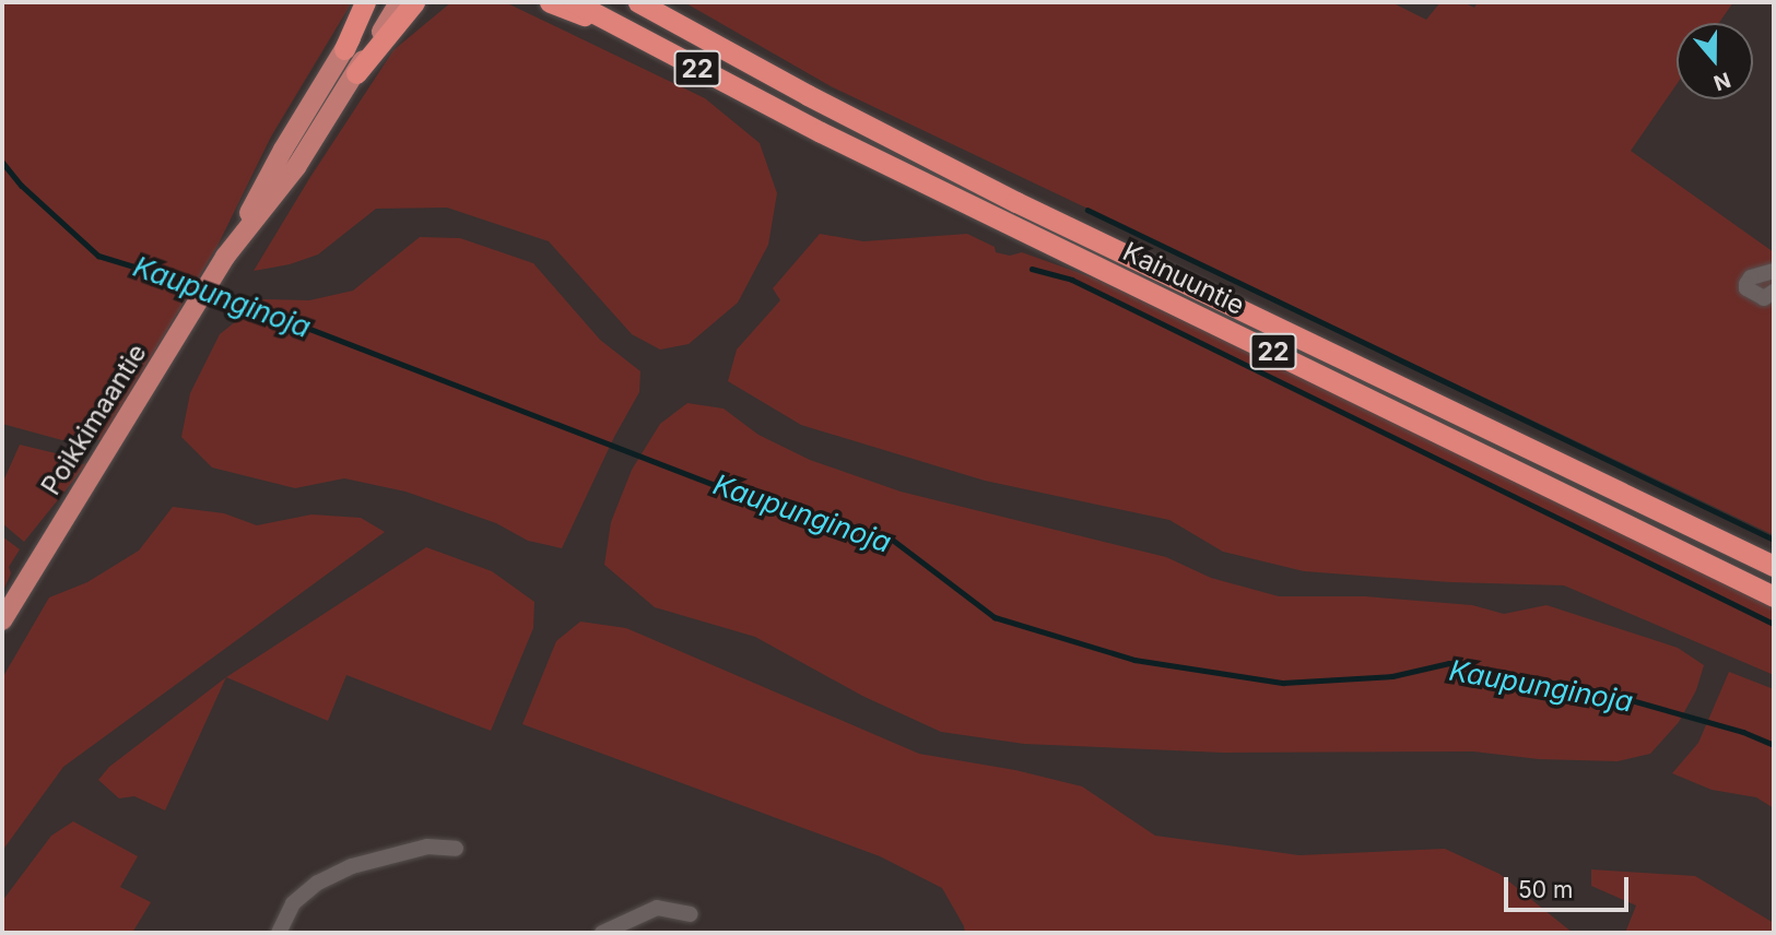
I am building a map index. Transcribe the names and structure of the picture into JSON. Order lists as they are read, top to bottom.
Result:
{
  "streets": {
    "highway": ["22", "Kainuuntie"],
    "main road": ["Poikkimaantie"]
  },
  "water": ["Kaupunginoja"],
  "scale_bar": "50 m",
  "north": "bottom"
}
